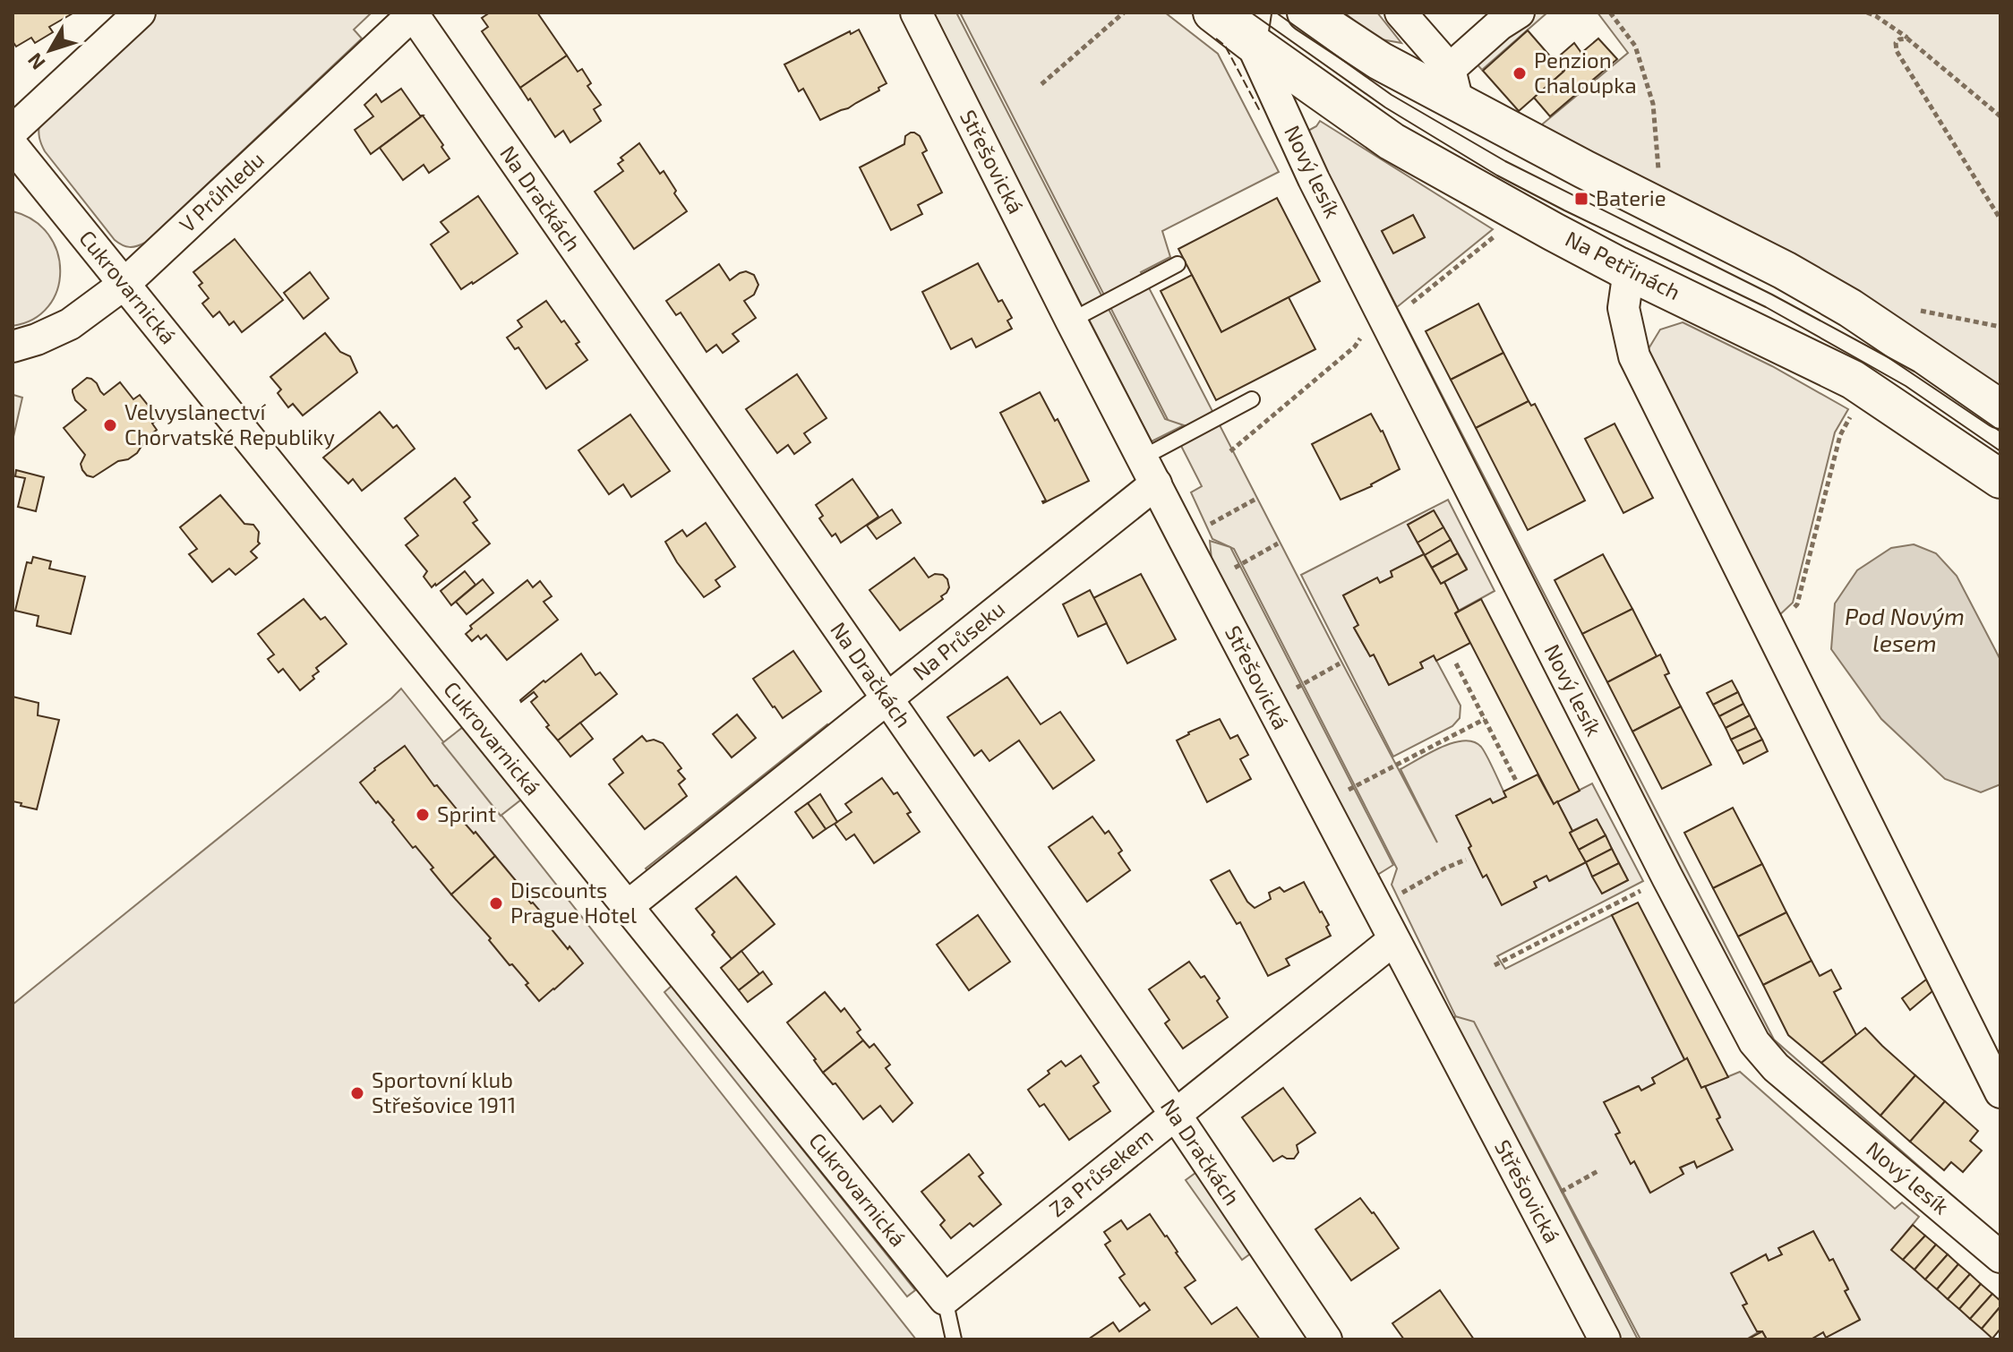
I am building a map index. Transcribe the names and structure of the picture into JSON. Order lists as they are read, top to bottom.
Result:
{
  "streets": {
    "street": [
      "Střešovická",
      "Nový lesík",
      "V Průhledu",
      "Na Dračkách",
      "Na Petřinách",
      "Cukrovarnická",
      "Na Průseku",
      "Za Průsekem"
    ]
  },
  "crossings": [
    ["Střešovická", "Na Průseku"],
    ["Střešovická", "Za Průsekem"],
    ["Nový lesík", "Na Petřinách"],
    ["V Průhledu", "Na Dračkách"],
    ["V Průhledu", "Cukrovarnická"],
    ["Na Dračkách", "Na Průseku"],
    ["Na Dračkách", "Za Průsekem"],
    ["Cukrovarnická", "Na Průseku"],
    ["Cukrovarnická", "Za Průsekem"]
  ],
  "water": ["Pod Novým lesem"],
  "places": {
    "other": [
      "Penzion Chaloupka",
      "Velvyslanectví Chorvatské Republiky",
      "Sprint",
      "Discounts Prague Hotel",
      "Sportovní klub Střešovice 1911"
    ],
    "transit": ["Baterie"]
  },
  "north": "bottom left"
}
